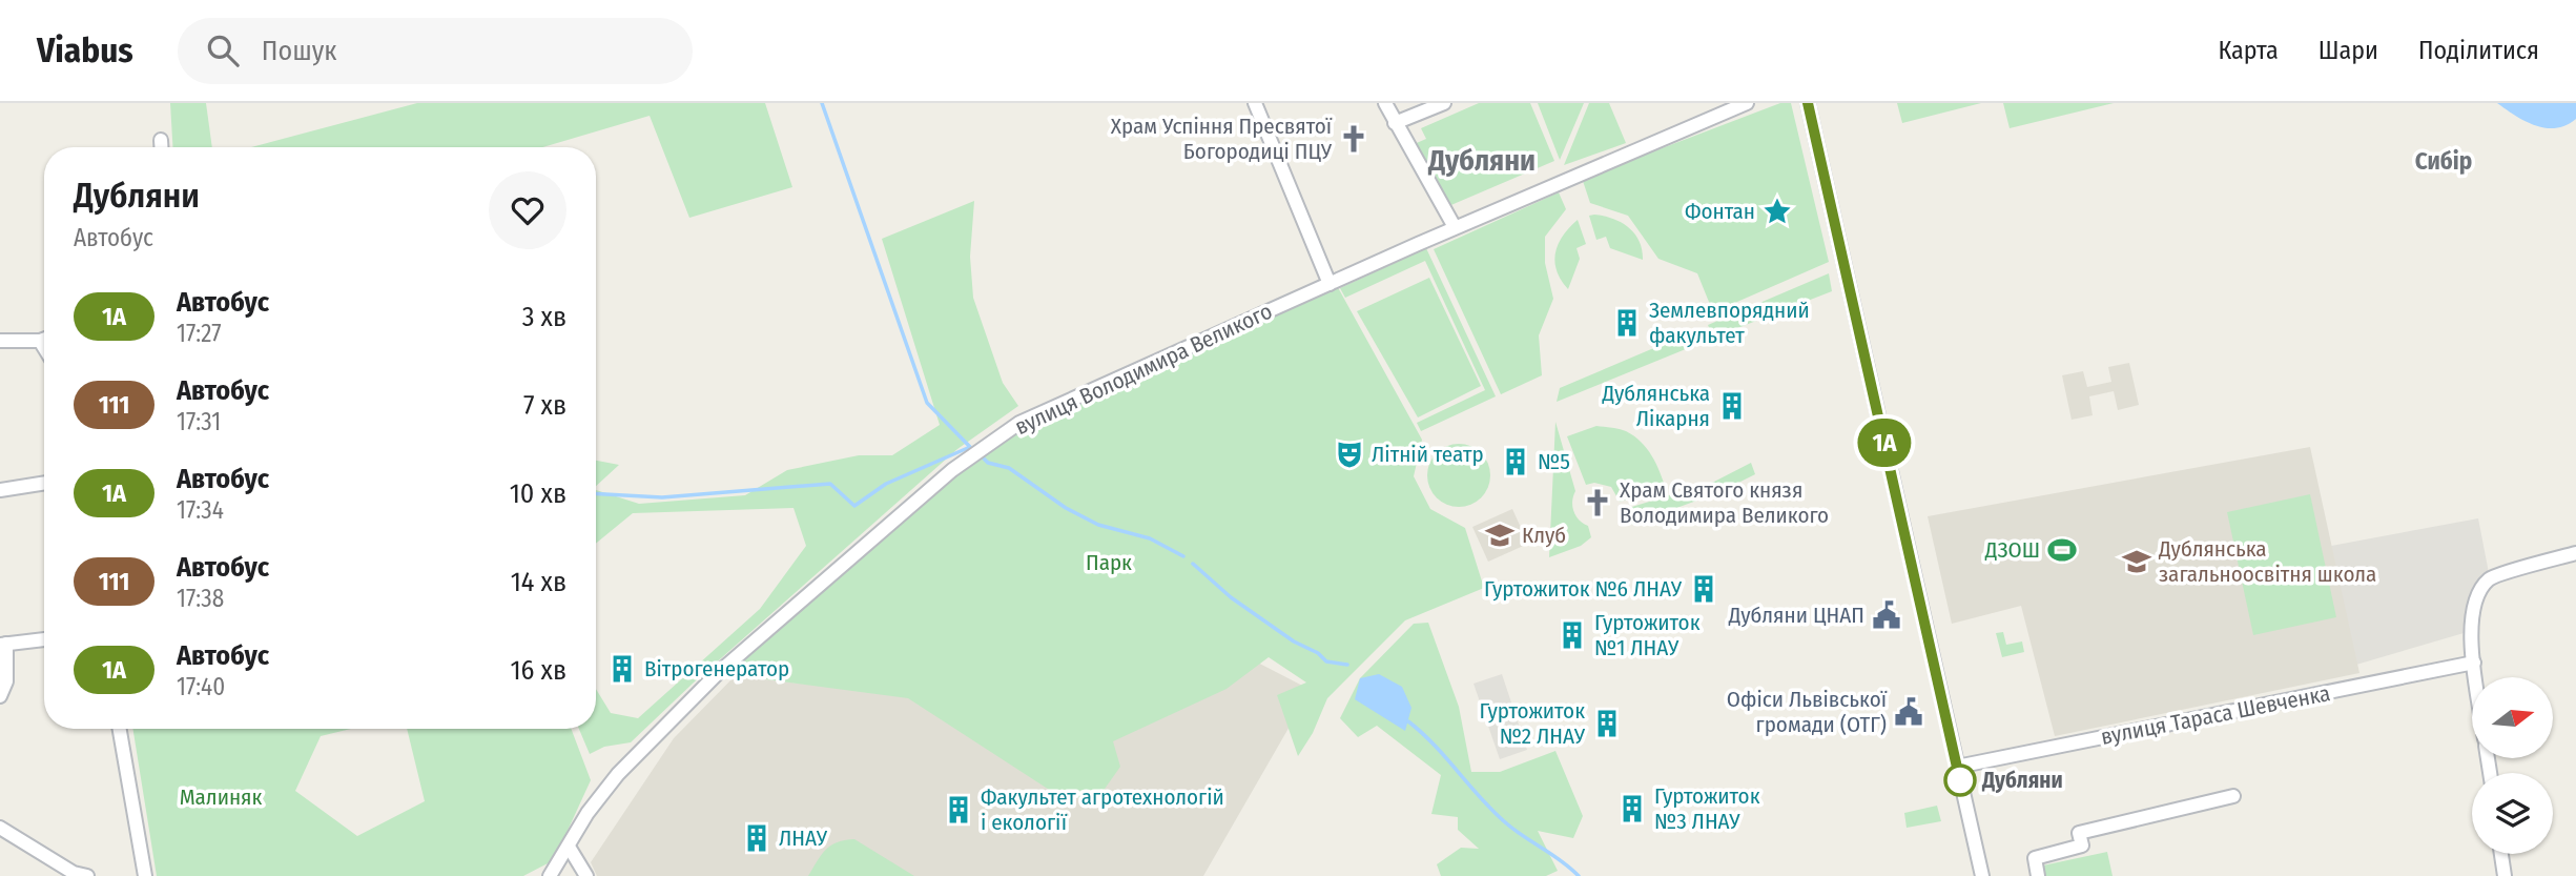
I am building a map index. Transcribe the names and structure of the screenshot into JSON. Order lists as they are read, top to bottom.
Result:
{
  "streets": {
    "street": ["вулиця Володимира Великого", "вулиця Тараса Шевченка"]
  },
  "districts": ["Дубляни", "Сибір"],
  "parks": ["Парк", "Малиняк"],
  "places": {
    "church": ["Храм Успіння Пресвятої Богородиці ПЦУ", "Храм Святого князя Володимира Великого"],
    "place": ["Фонтан"],
    "building": [
      "Землевпорядний факультет",
      "Дублянська Лікарня",
      "№5",
      "Гуртожиток №6 ЛНАУ",
      "Гуртожиток №1 ЛНАУ",
      "Вітрогенератор",
      "Гуртожиток №2 ЛНАУ",
      "Гуртожиток №3 ЛНАУ",
      "Факультет агротехнологій і екології",
      "ЛНАУ"
    ],
    "theatre": ["Літній театр"],
    "school or university": ["Клуб", "Дублянська загальноосвітня школа"],
    "sports": ["ДЗОШ"],
    "public building": ["Дубляни ЦНАП", "Офіси Львівської громади (ОТГ)"],
    "other": ["Дубляни"]
  },
  "lines": ["bus line 1А"],
  "north": "right",
  "page": {
    "header": "Viabus",
    "search": "Пошук",
    "nav": ["Карта", "Шари", "Поділитися"],
    "on_map": "1А",
    "heading": ["Дубляни", "Автобус"],
    "list": [
      {
        "mark": "1А",
        "name": "Автобус",
        "note": "17:27",
        "value": "3 хв"
      },
      {
        "mark": "111",
        "name": "Автобус",
        "note": "17:31",
        "value": "7 хв"
      },
      {
        "mark": "1А",
        "name": "Автобус",
        "note": "17:34",
        "value": "10 хв"
      },
      {
        "mark": "111",
        "name": "Автобус",
        "note": "17:38",
        "value": "14 хв"
      },
      {
        "mark": "1А",
        "name": "Автобус",
        "note": "17:40",
        "value": "16 хв"
      }
    ]
  }
}
